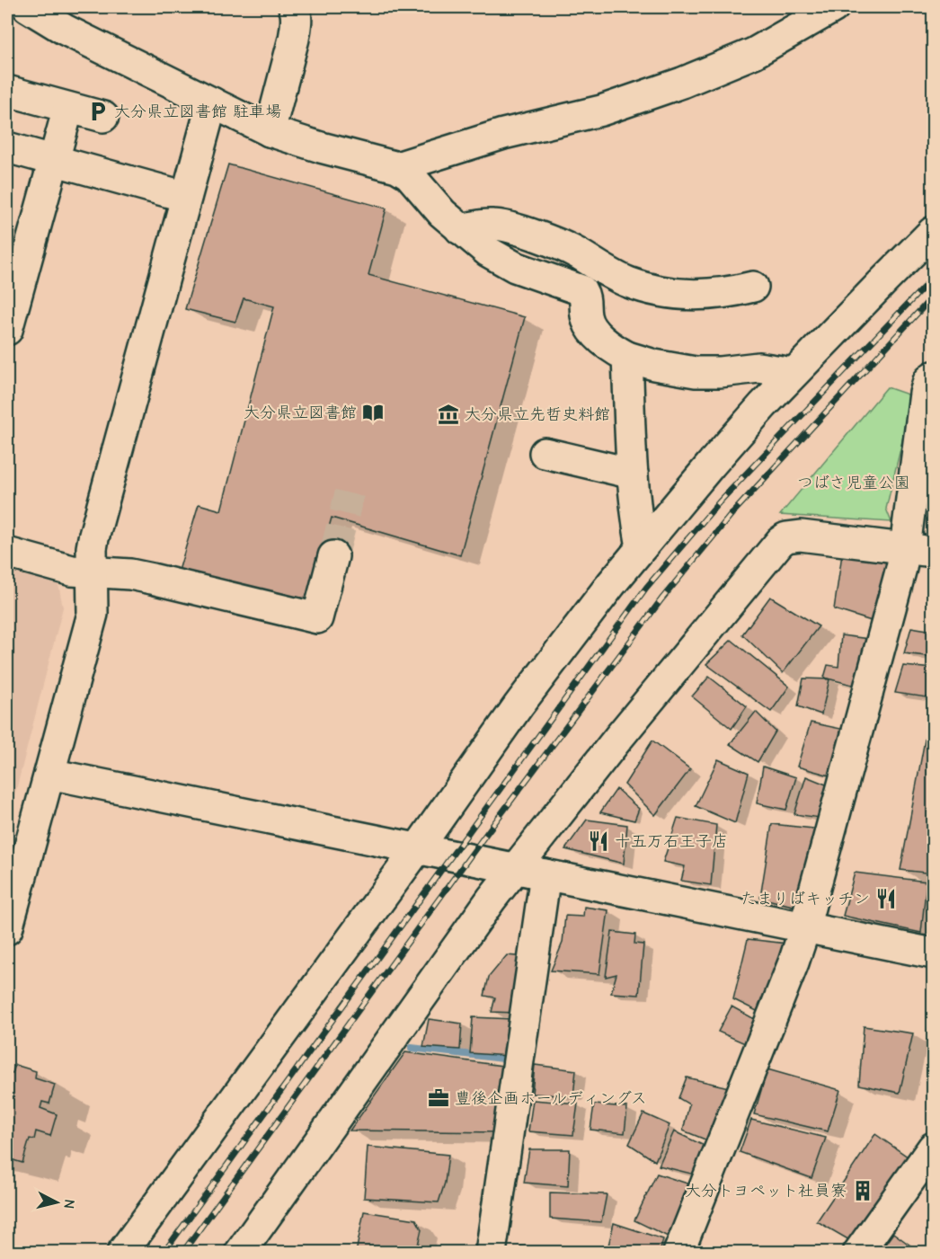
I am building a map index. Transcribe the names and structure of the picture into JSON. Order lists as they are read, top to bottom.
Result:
{
  "parks": ["つばさ児童公園"],
  "places": {
    "parking": ["大分県立図書館 駐車場"],
    "library": ["大分県立図書館"],
    "museum": ["大分県立先哲史料館"],
    "restaurant": ["十五万石王子店", "たまりばキッチン"],
    "office": ["豊後企画ホールディングス"],
    "building": ["大分トヨペット社員寮"]
  },
  "north": "right"
}
